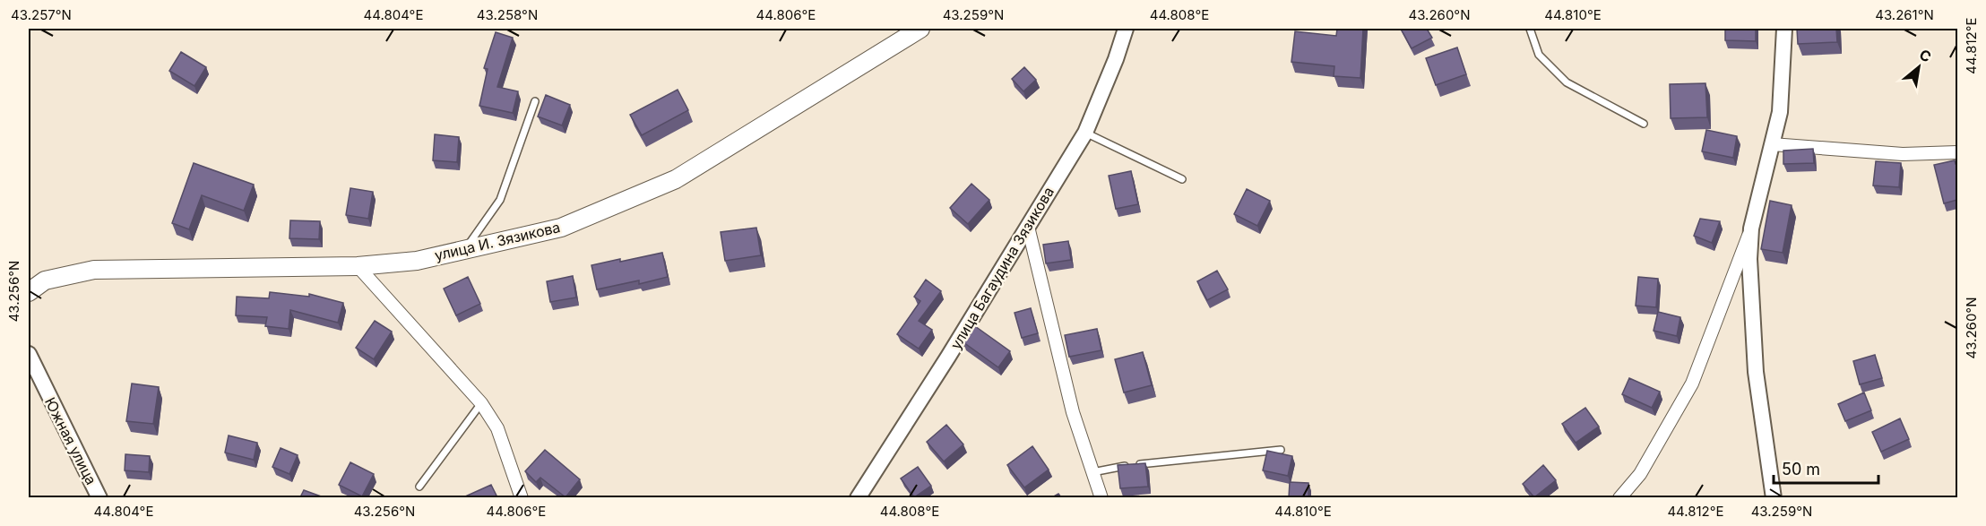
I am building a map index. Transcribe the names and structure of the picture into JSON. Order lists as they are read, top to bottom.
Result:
{
  "streets": {
    "main road": ["улица И. Зязикова"],
    "street": ["улица Багаудина Зязикова", "Южная улица"]
  },
  "scale_bar": "50 m",
  "north": "top right",
  "coordinates": [
    "43.257°N",
    "44.804°E",
    "43.258°N",
    "44.806°E",
    "43.259°N",
    "44.808°E",
    "43.260°N",
    "44.810°E",
    "43.261°N",
    "44.812°E",
    "43.256°N"
  ]
}
